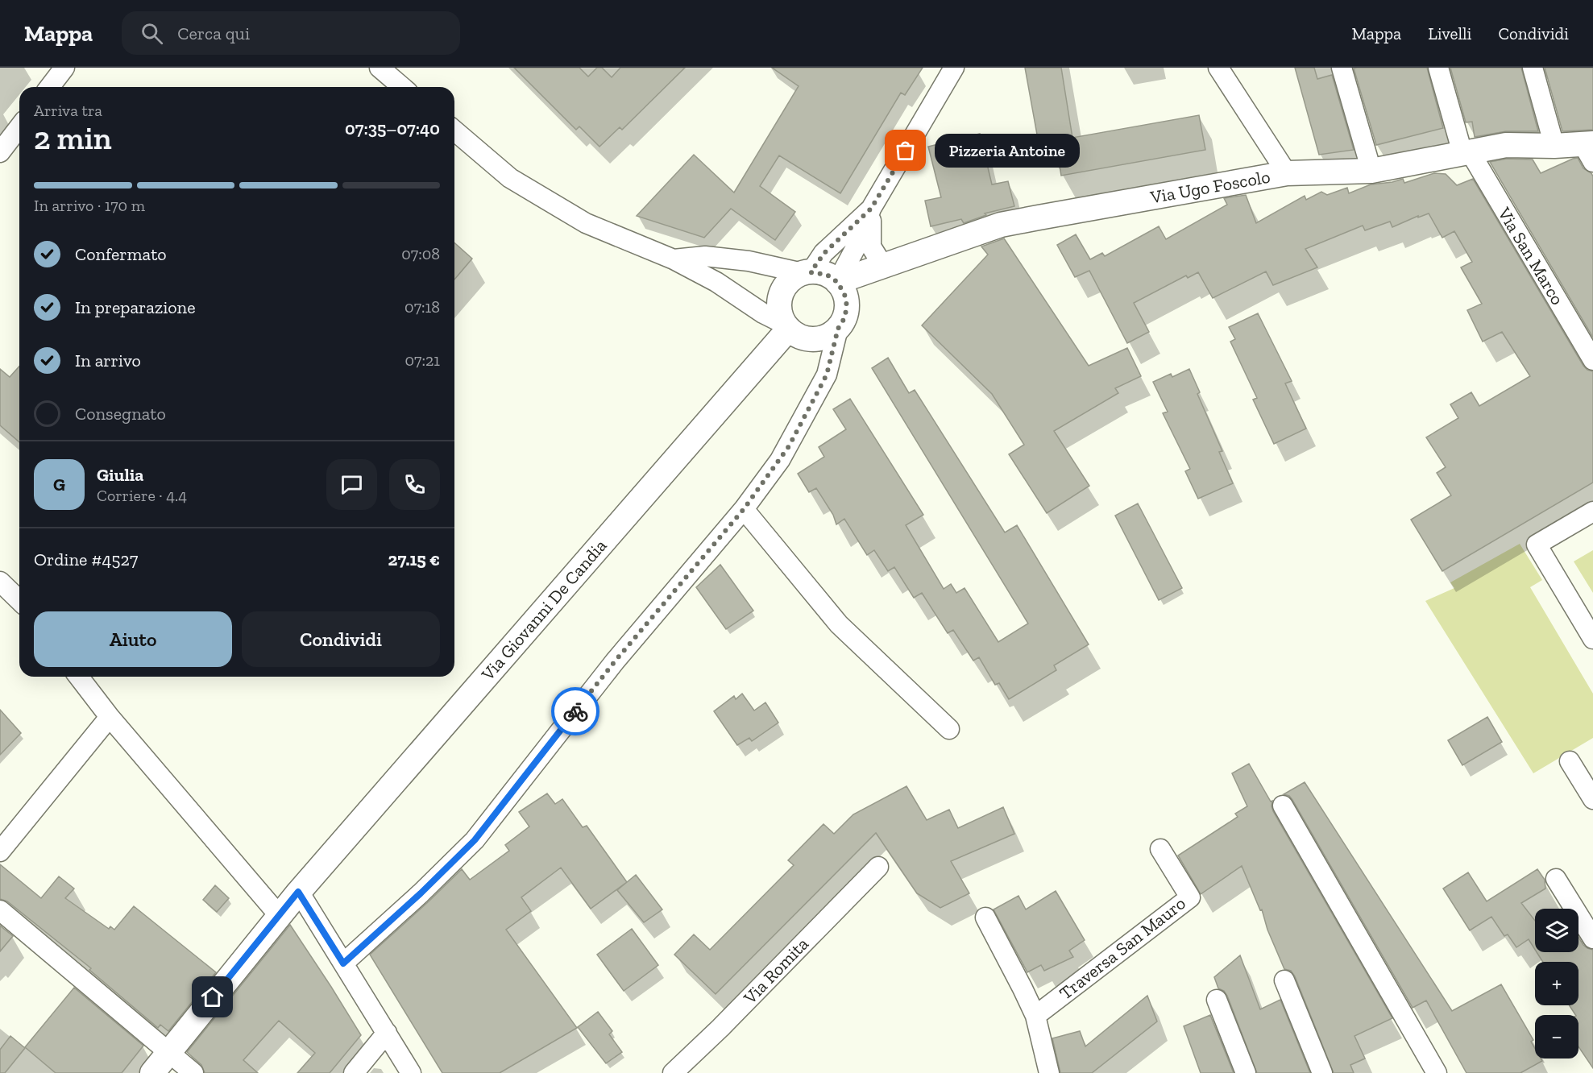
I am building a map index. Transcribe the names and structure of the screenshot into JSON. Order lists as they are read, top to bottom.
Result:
{
  "streets": {
    "street": [
      "Via Ugo Foscolo",
      "Via San Marco",
      "Via Giovanni De Candia",
      "Traversa San Mauro",
      "Via Romita"
    ]
  },
  "crossings": [
    ["Via Ugo Foscolo", "Via San Marco"],
    ["Via Ugo Foscolo", "Via Giovanni De Candia"]
  ],
  "places": ["Pizzeria Antoine"],
  "page": {
    "header": "Mappa",
    "search": "Cerca qui",
    "nav": ["Mappa", "Livelli", "Condividi"],
    "heading": ["2 min", "Arriva tra", "07:35–07:40"],
    "panel": [
      "Giulia",
      "Corriere · 4.4",
      "Ordine #4527",
      "27.15 €"
    ],
    "bubble": "Pizzeria Antoine",
    "bar": "In arrivo · 170 m",
    "list": [
      ["Confermato", "07:08"],
      ["In preparazione", "07:18"],
      ["In arrivo", "07:21"],
      "Consegnato"
    ],
    "round": "G",
    "buttons": ["Aiuto", "Condividi"],
    "map_buttons": ["+", "−"]
  }
}
